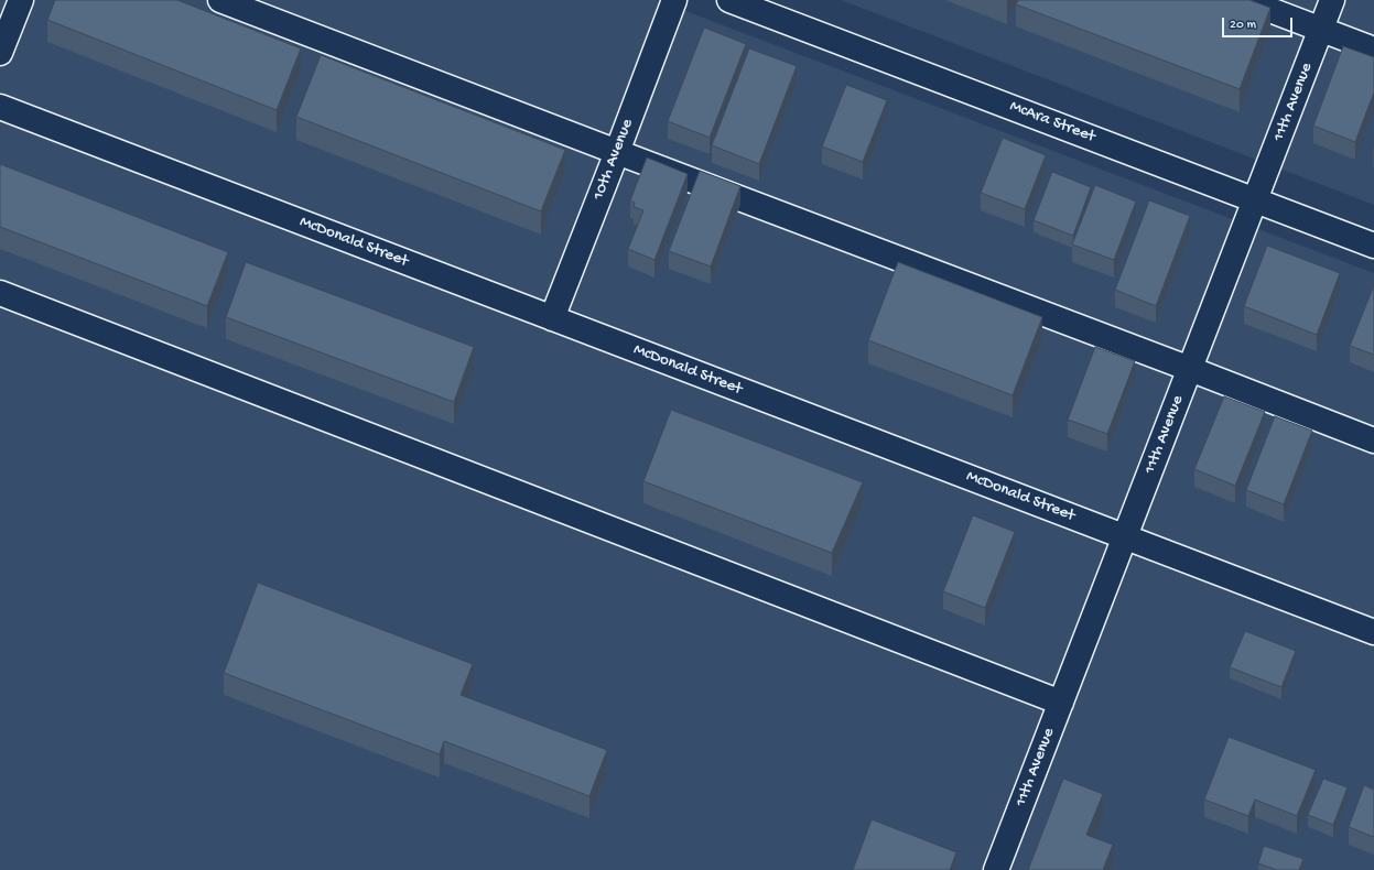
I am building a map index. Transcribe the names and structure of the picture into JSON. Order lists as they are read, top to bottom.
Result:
{
  "streets": {
    "street": [
      "11th Avenue",
      "McAra Street",
      "10th Avenue",
      "McDonald Street"
    ]
  },
  "crossings": [
    ["11th Avenue", "McAra Street"],
    ["11th Avenue", "McDonald Street"],
    ["10th Avenue", "McDonald Street"]
  ],
  "scale_bar": "20 m"
}
